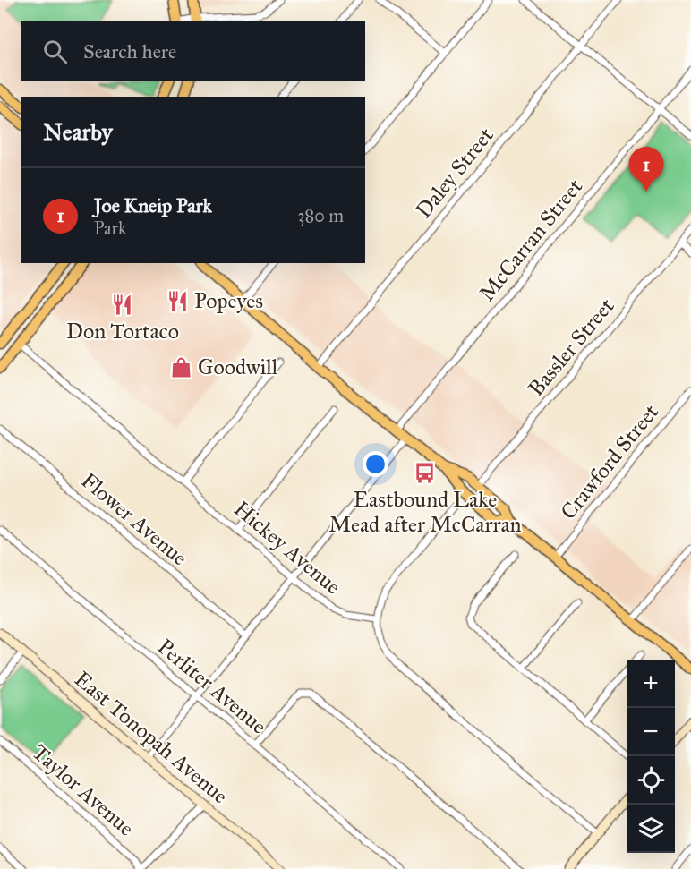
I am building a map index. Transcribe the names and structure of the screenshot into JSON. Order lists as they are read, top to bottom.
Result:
{
  "streets": {
    "street": [
      "Daley Street",
      "McCarran Street",
      "Bassler Street",
      "Crawford Street",
      "Flower Avenue",
      "Hickey Avenue",
      "Perliter Avenue",
      "East Tonopah Avenue",
      "Taylor Avenue"
    ]
  },
  "places": {
    "restaurant": ["Popeyes", "Don Tortaco"],
    "shop": ["Goodwill"],
    "bus stop": ["Eastbound Lake Mead after McCarran"]
  },
  "page": {
    "search": "Search here",
    "heading": "Nearby",
    "pins": "1",
    "list": [
      {
        "mark": "1",
        "name": "Joe Kneip Park",
        "note": "Park",
        "value": "380 m"
      }
    ],
    "map_buttons": ["+", "−"]
  }
}
